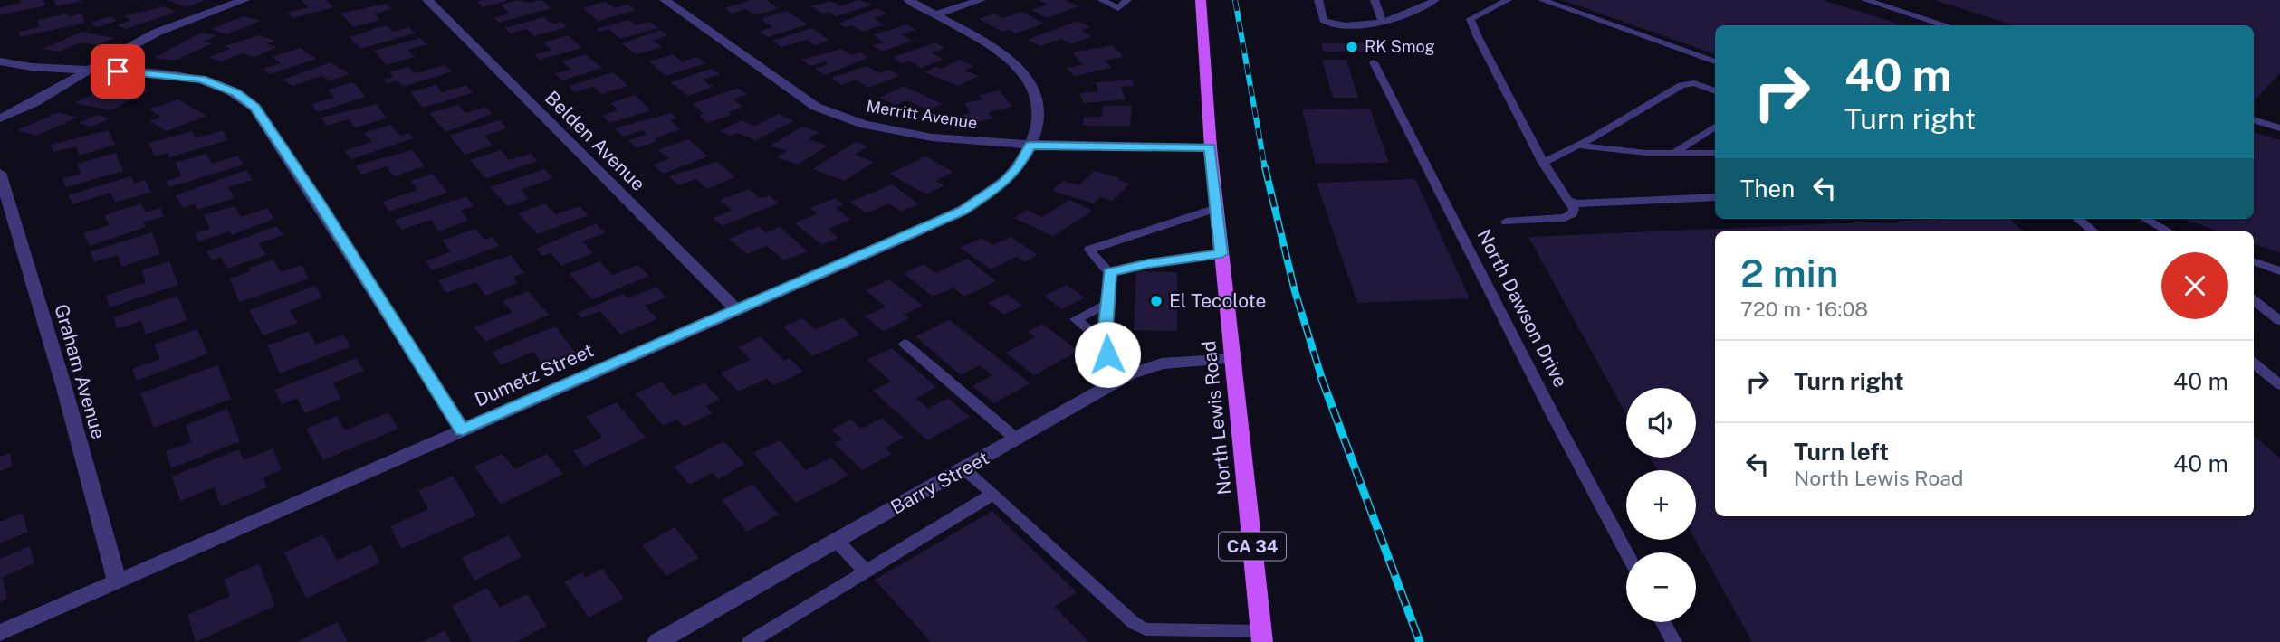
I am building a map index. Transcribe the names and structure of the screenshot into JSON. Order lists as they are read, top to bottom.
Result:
{
  "streets": {
    "main road": ["North Lewis Road", "CA 34"],
    "street": [
      "Merritt Avenue",
      "Belden Avenue",
      "Graham Avenue",
      "Dumetz Street",
      "Barry Street"
    ],
    "lane": ["North Dawson Drive"]
  },
  "crossings": [
    ["Merritt Avenue", "Dumetz Street"],
    ["Merritt Avenue", "North Lewis Road"],
    ["Belden Avenue", "Dumetz Street"],
    ["Graham Avenue", "Dumetz Street"],
    ["North Lewis Road", "Barry Street"]
  ],
  "places": ["RK Smog", "El Tecolote"],
  "page": {
    "turn": ["40 m", "Turn right"],
    "then": "Then",
    "heading": ["2 min", "720 m · 16:08"],
    "list": [
      {
        "name": "Turn right",
        "value": "40 m"
      },
      {
        "name": "Turn left",
        "note": "North Lewis Road",
        "value": "40 m"
      }
    ],
    "map_buttons": ["+", "−"]
  }
}
